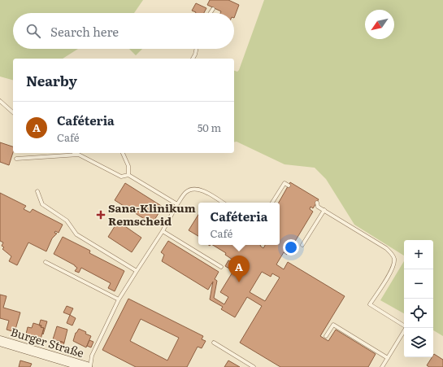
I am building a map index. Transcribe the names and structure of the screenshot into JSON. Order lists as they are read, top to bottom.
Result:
{
  "streets": {
    "main road": ["Burger Straße"]
  },
  "places": {
    "health": ["Sana-Klinikum Remscheid"]
  },
  "north": "bottom left",
  "page": {
    "search": "Search here",
    "heading": "Nearby",
    "list": [
      {
        "mark": "A",
        "name": "Caféteria",
        "note": "Café",
        "value": "50 m"
      }
    ],
    "popup": ["Caféteria", "Café"],
    "map_buttons": ["+", "−"],
    "pins": "A"
  }
}
